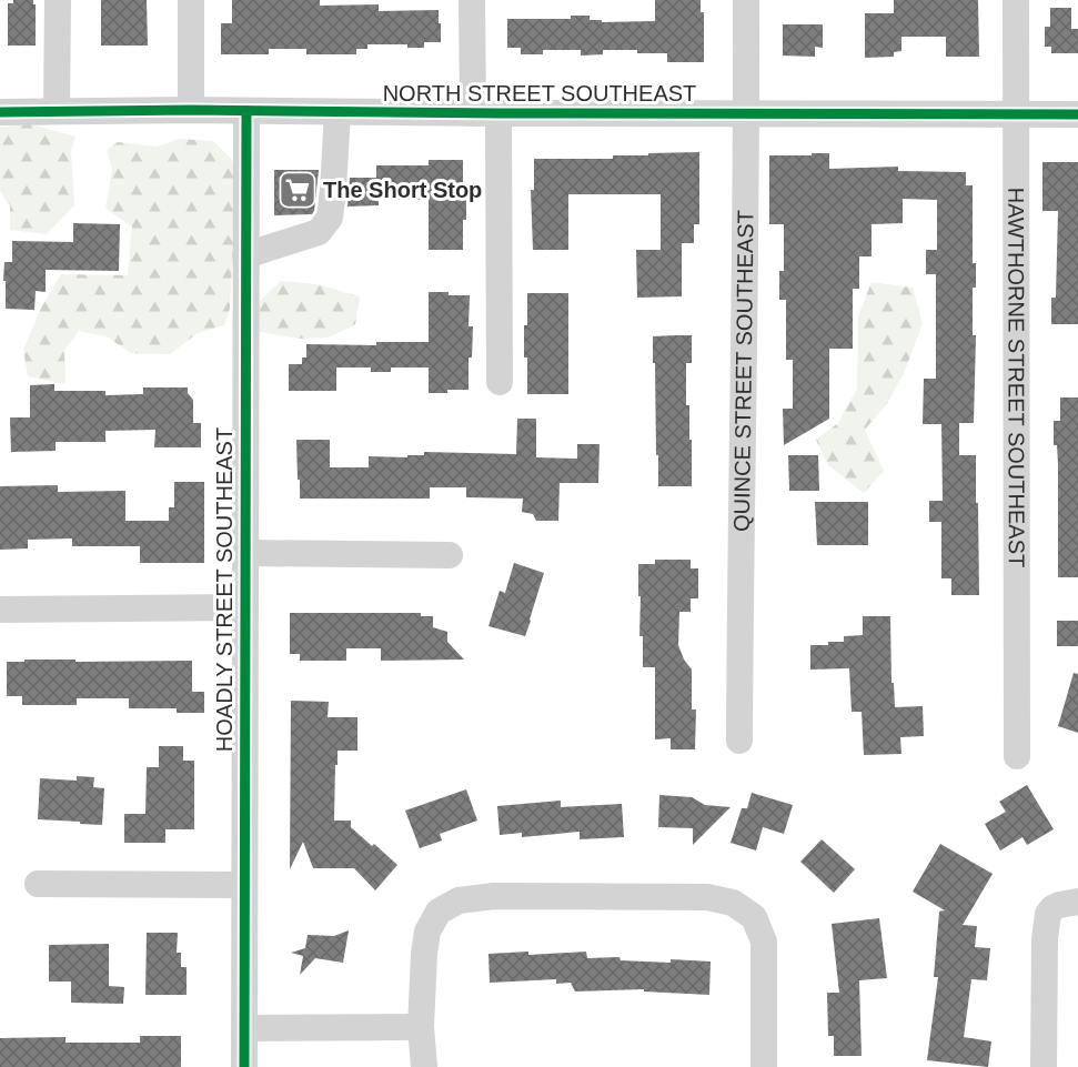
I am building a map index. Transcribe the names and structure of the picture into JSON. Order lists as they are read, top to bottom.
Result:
{
  "streets": {
    "street": [
      "NORTH STREET SOUTHEAST",
      "QUINCE STREET SOUTHEAST",
      "HAWTHORNE STREET SOUTHEAST",
      "HOADLY STREET SOUTHEAST"
    ]
  },
  "crossings": [
    ["NORTH STREET SOUTHEAST", "QUINCE STREET SOUTHEAST"],
    ["NORTH STREET SOUTHEAST", "HAWTHORNE STREET SOUTHEAST"],
    ["NORTH STREET SOUTHEAST", "HOADLY STREET SOUTHEAST"]
  ],
  "places": {
    "supermarket": ["The Short Stop"]
  }
}
